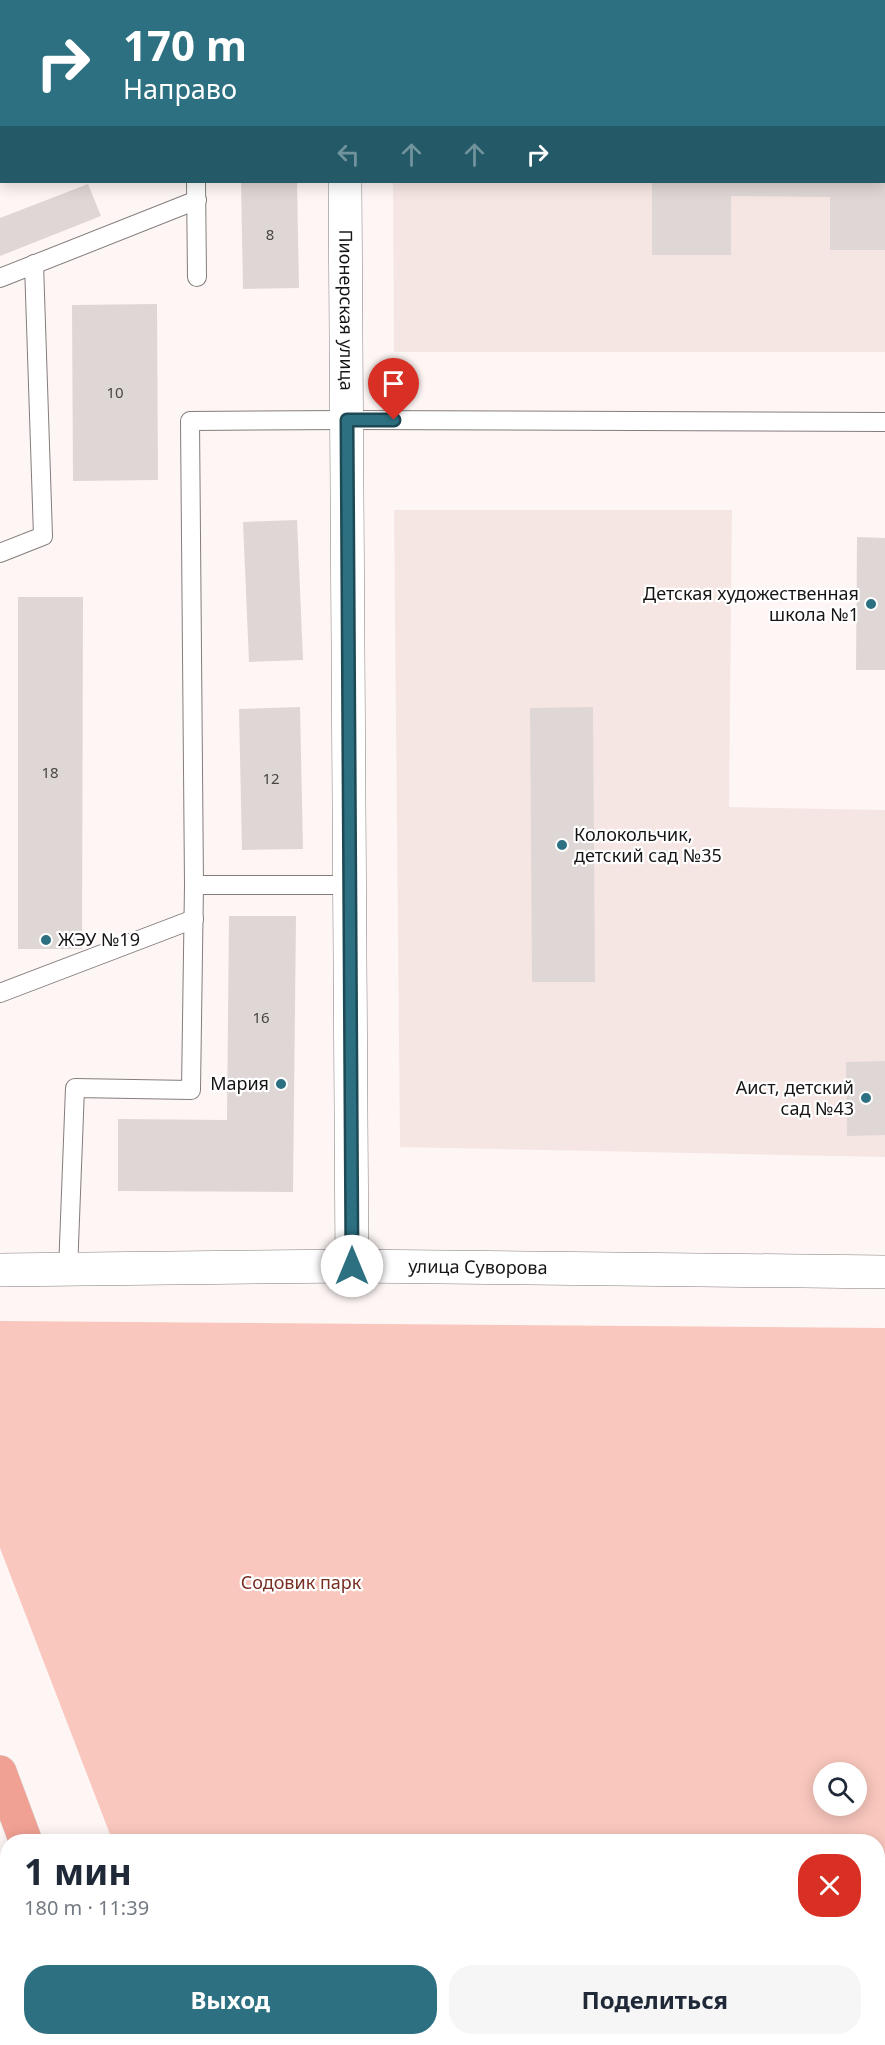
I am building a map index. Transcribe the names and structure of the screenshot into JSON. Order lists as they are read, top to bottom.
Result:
{
  "streets": {
    "street": ["Пионерская улица", "улица Суворова"]
  },
  "crossings": [
    ["Пионерская улица", "улица Суворова"]
  ],
  "parks": ["Содовик парк"],
  "places": [
    "Детская художественная школа №1",
    "Колокольчик, детский сад №35",
    "ЖЭУ №19",
    "Мария",
    "Аист, детский сад №43"
  ],
  "house_numbers": [
    "8",
    "10",
    "18",
    "12",
    "16"
  ],
  "page": {
    "turn": ["170 m", "Направо"],
    "heading": ["1 мин", "180 m · 11:39"],
    "buttons": ["Выход", "Поделиться"]
  }
}
